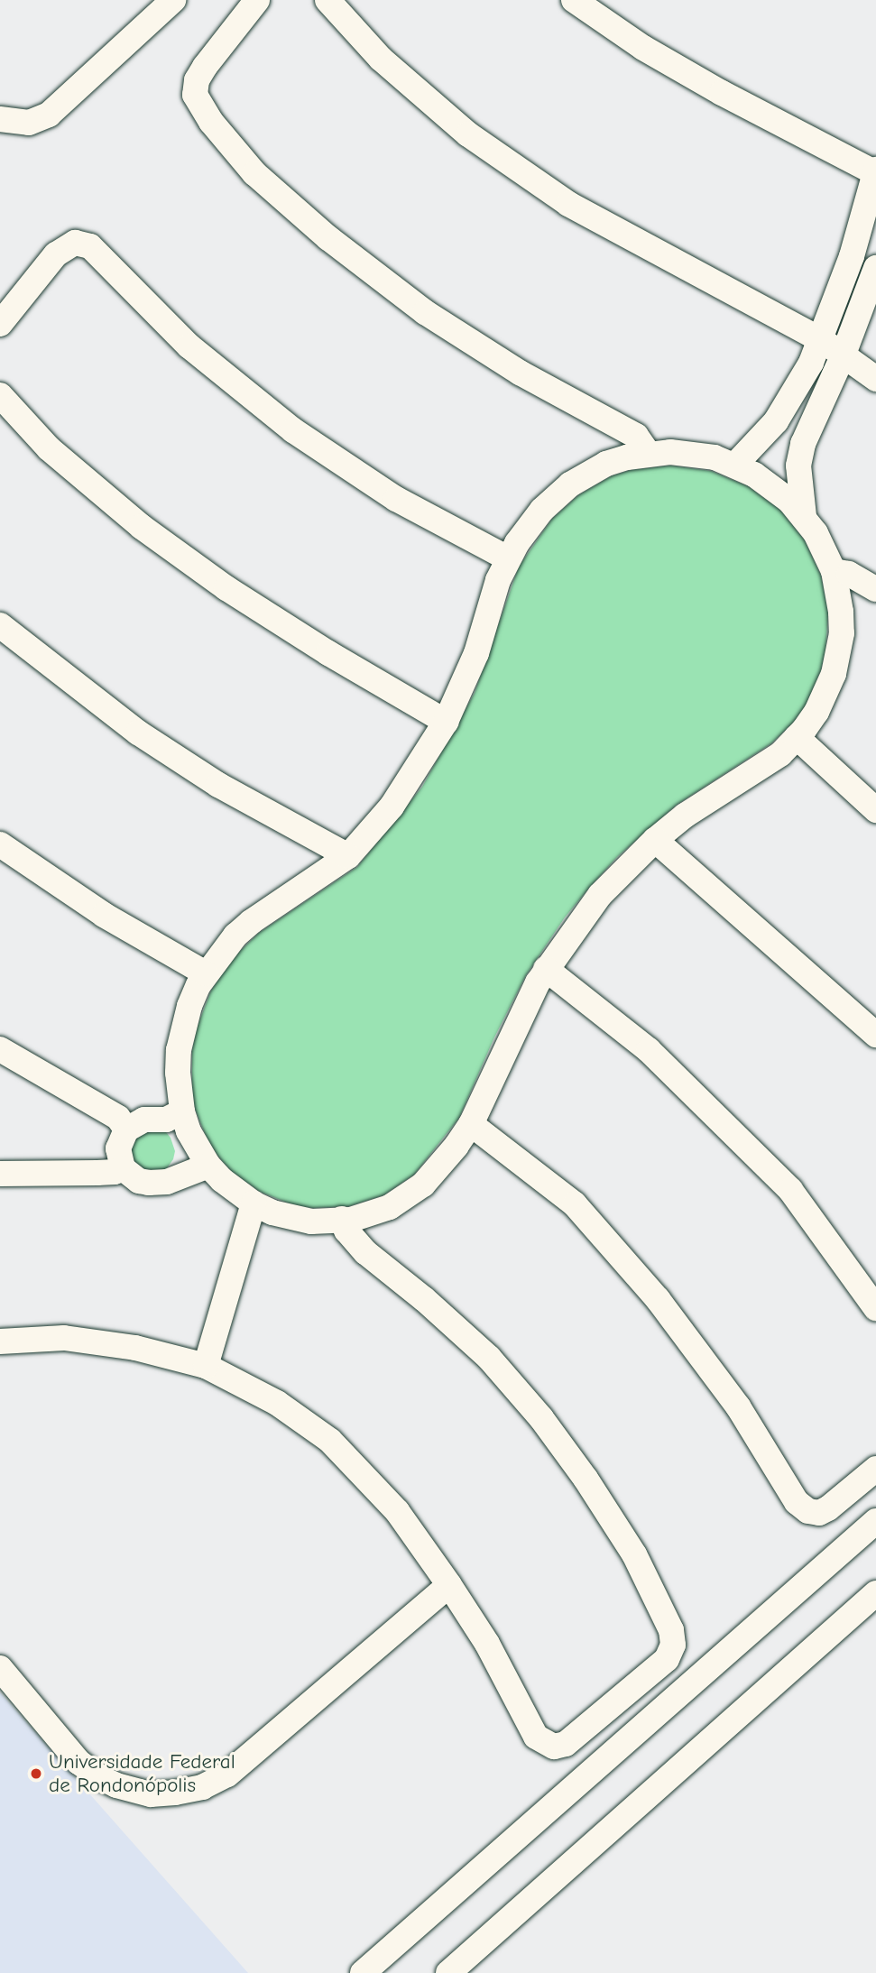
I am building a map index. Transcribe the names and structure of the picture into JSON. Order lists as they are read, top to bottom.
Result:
{
  "places": ["Universidade Federal de Rondonópolis"]
}
